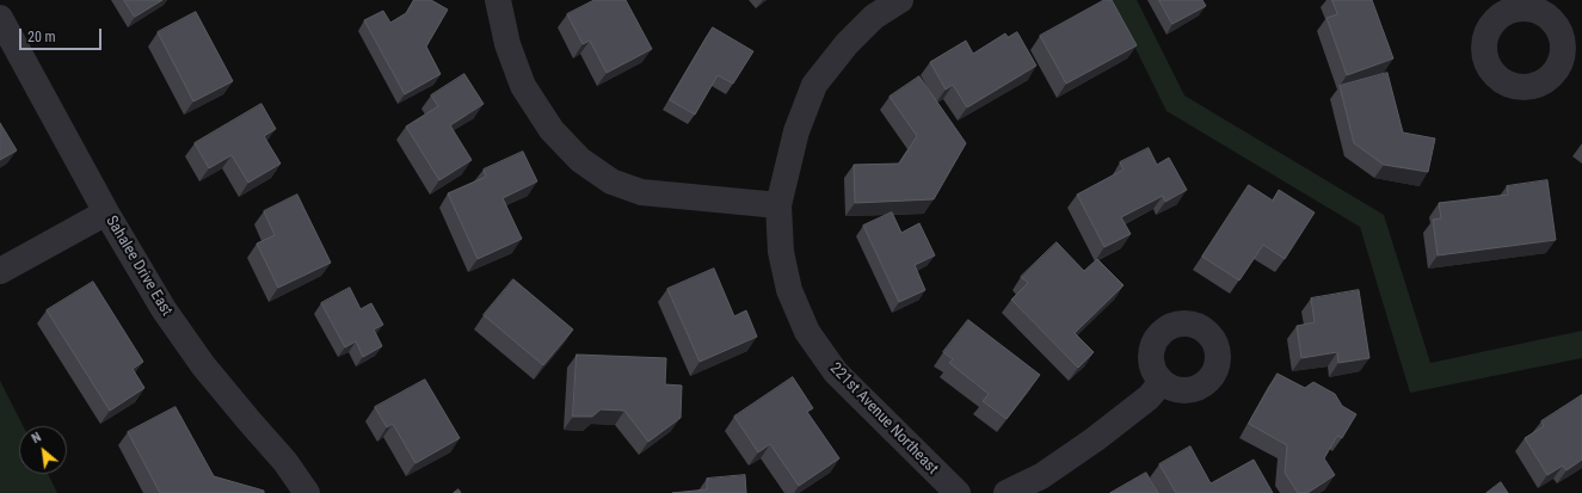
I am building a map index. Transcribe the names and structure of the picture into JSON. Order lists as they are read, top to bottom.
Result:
{
  "streets": {
    "street": ["Sahalee Drive East", "221st Avenue Northeast"]
  },
  "scale_bar": "20 m",
  "north": "top left"
}
